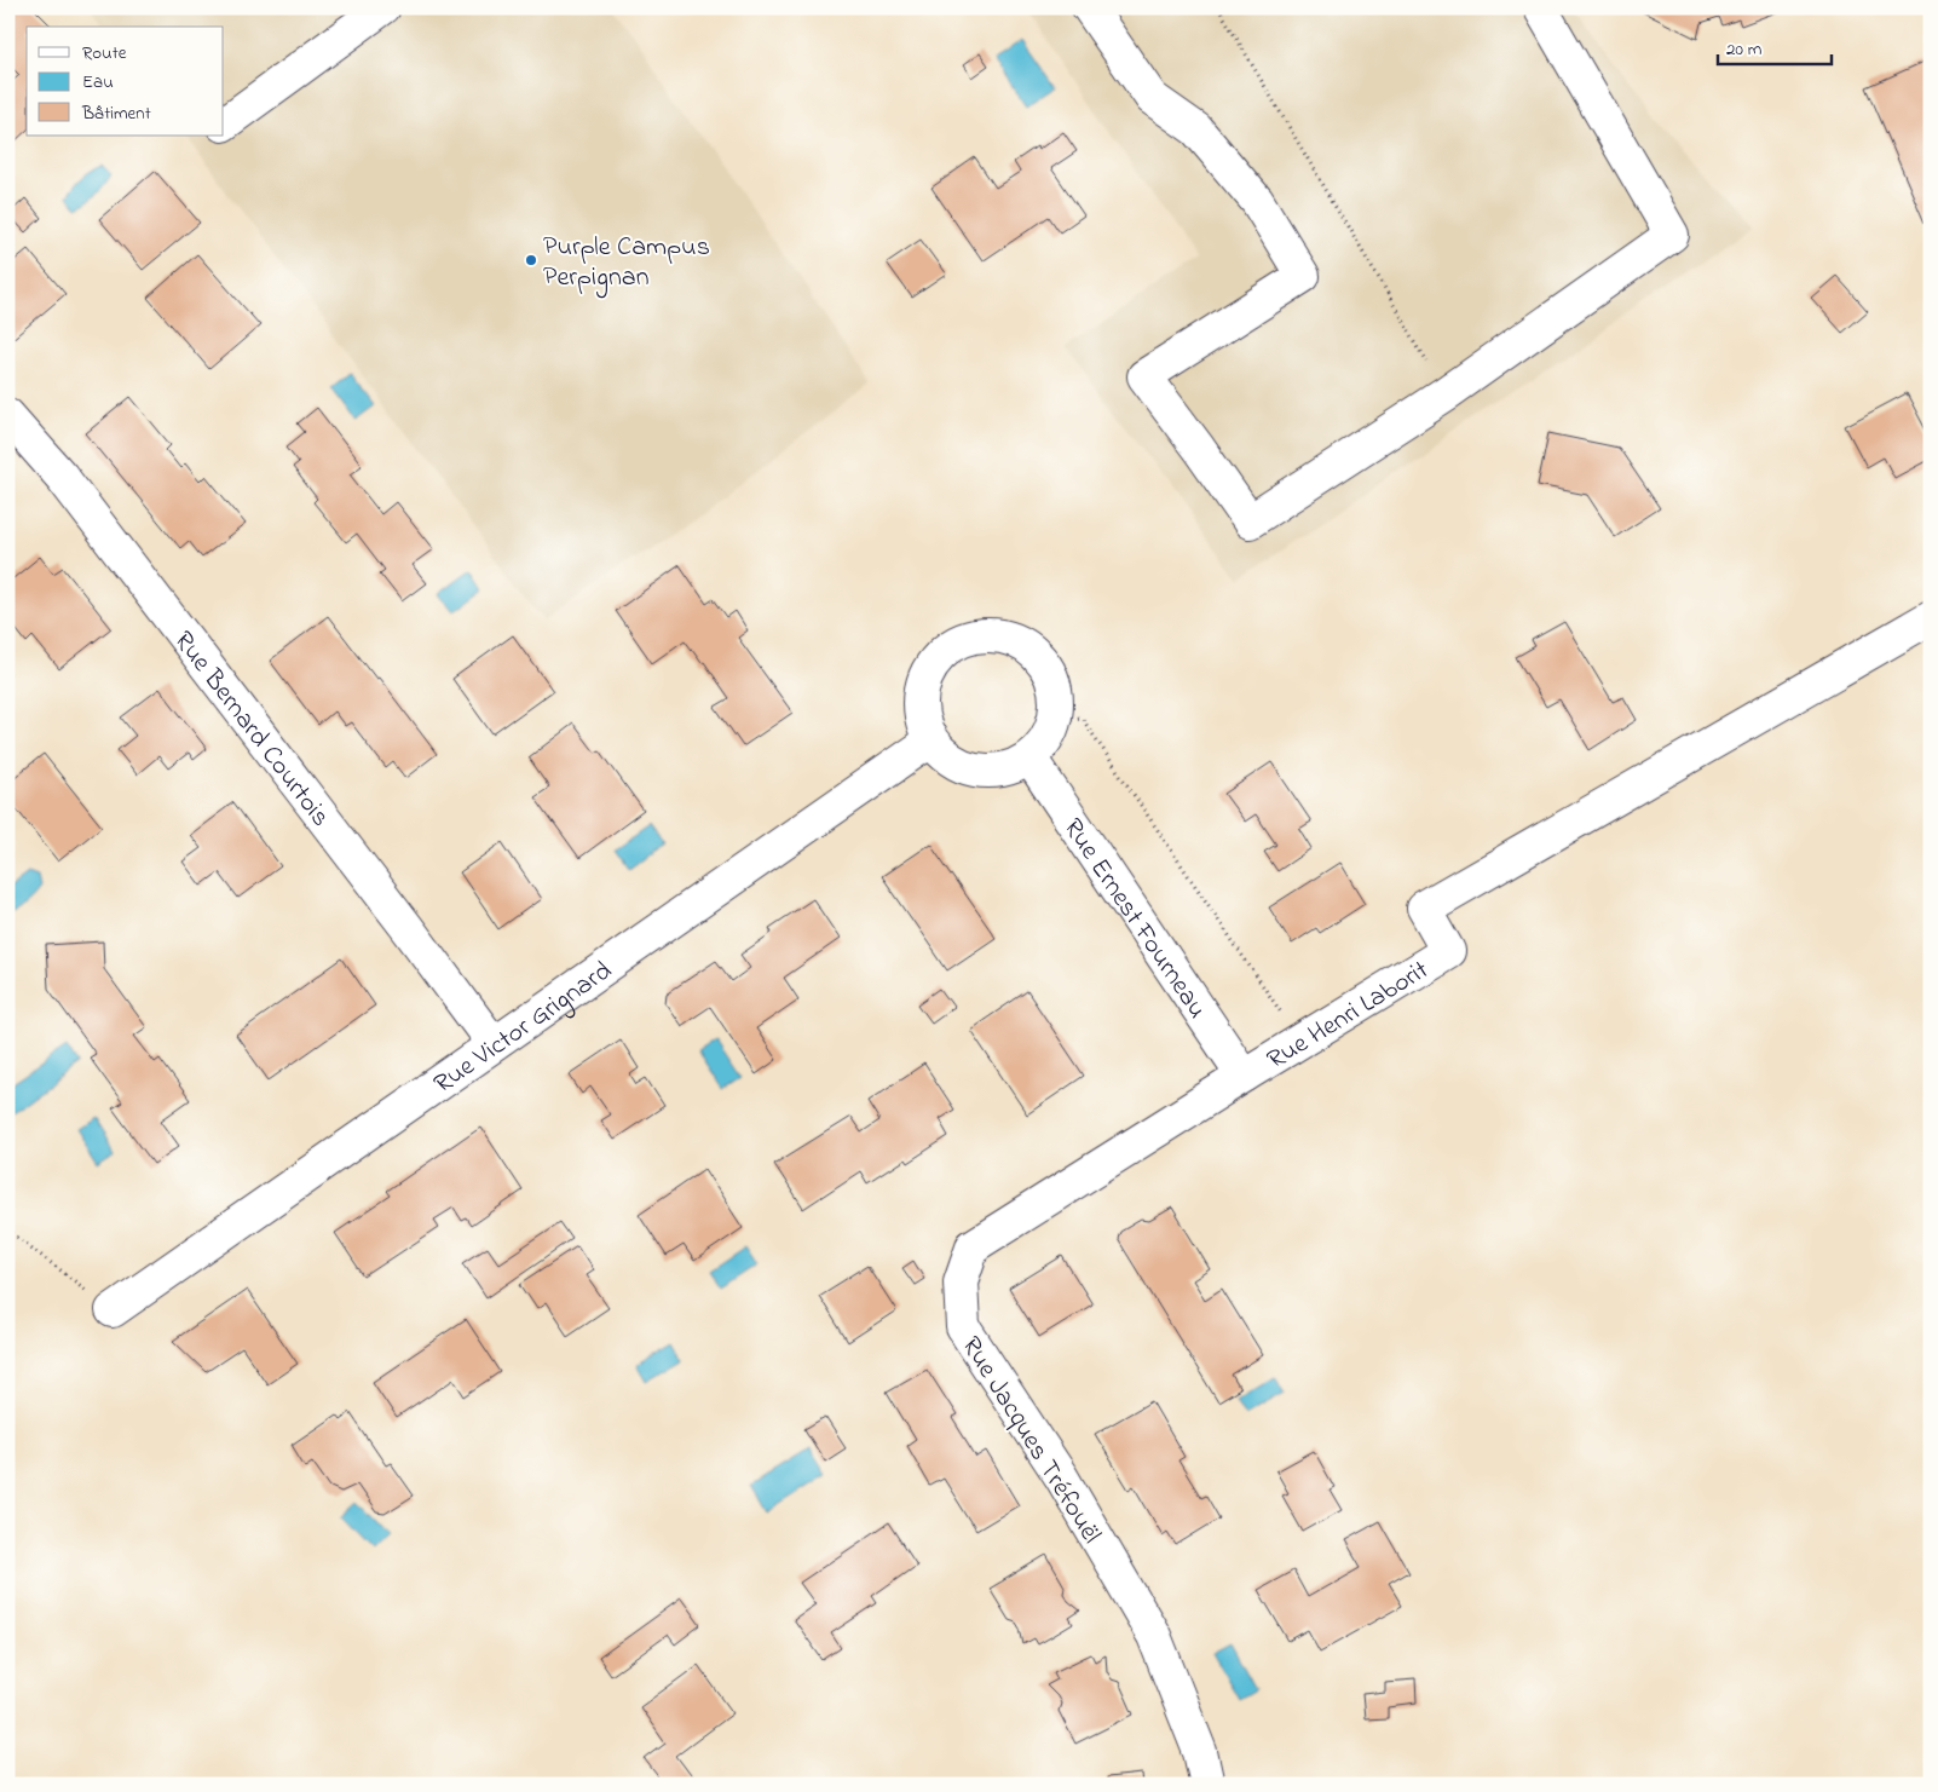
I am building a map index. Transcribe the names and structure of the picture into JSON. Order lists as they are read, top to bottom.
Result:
{
  "streets": {
    "street": [
      "Rue Bernard Courtois",
      "Rue Ernest Fourneau",
      "Rue Henri Laborit",
      "Rue Victor Grignard",
      "Rue Jacques Tréfouël"
    ]
  },
  "crossings": [
    ["Rue Bernard Courtois", "Rue Victor Grignard"],
    ["Rue Ernest Fourneau", "Rue Henri Laborit"],
    ["Rue Ernest Fourneau", "Rue Victor Grignard"],
    ["Rue Ernest Fourneau", "Rue Jacques Tréfouël"],
    ["Rue Henri Laborit", "Rue Jacques Tréfouël"]
  ],
  "places": ["Purple Campus Perpignan"],
  "legend": ["Route", "Eau", "Bâtiment"],
  "scale_bar": "20 m"
}
